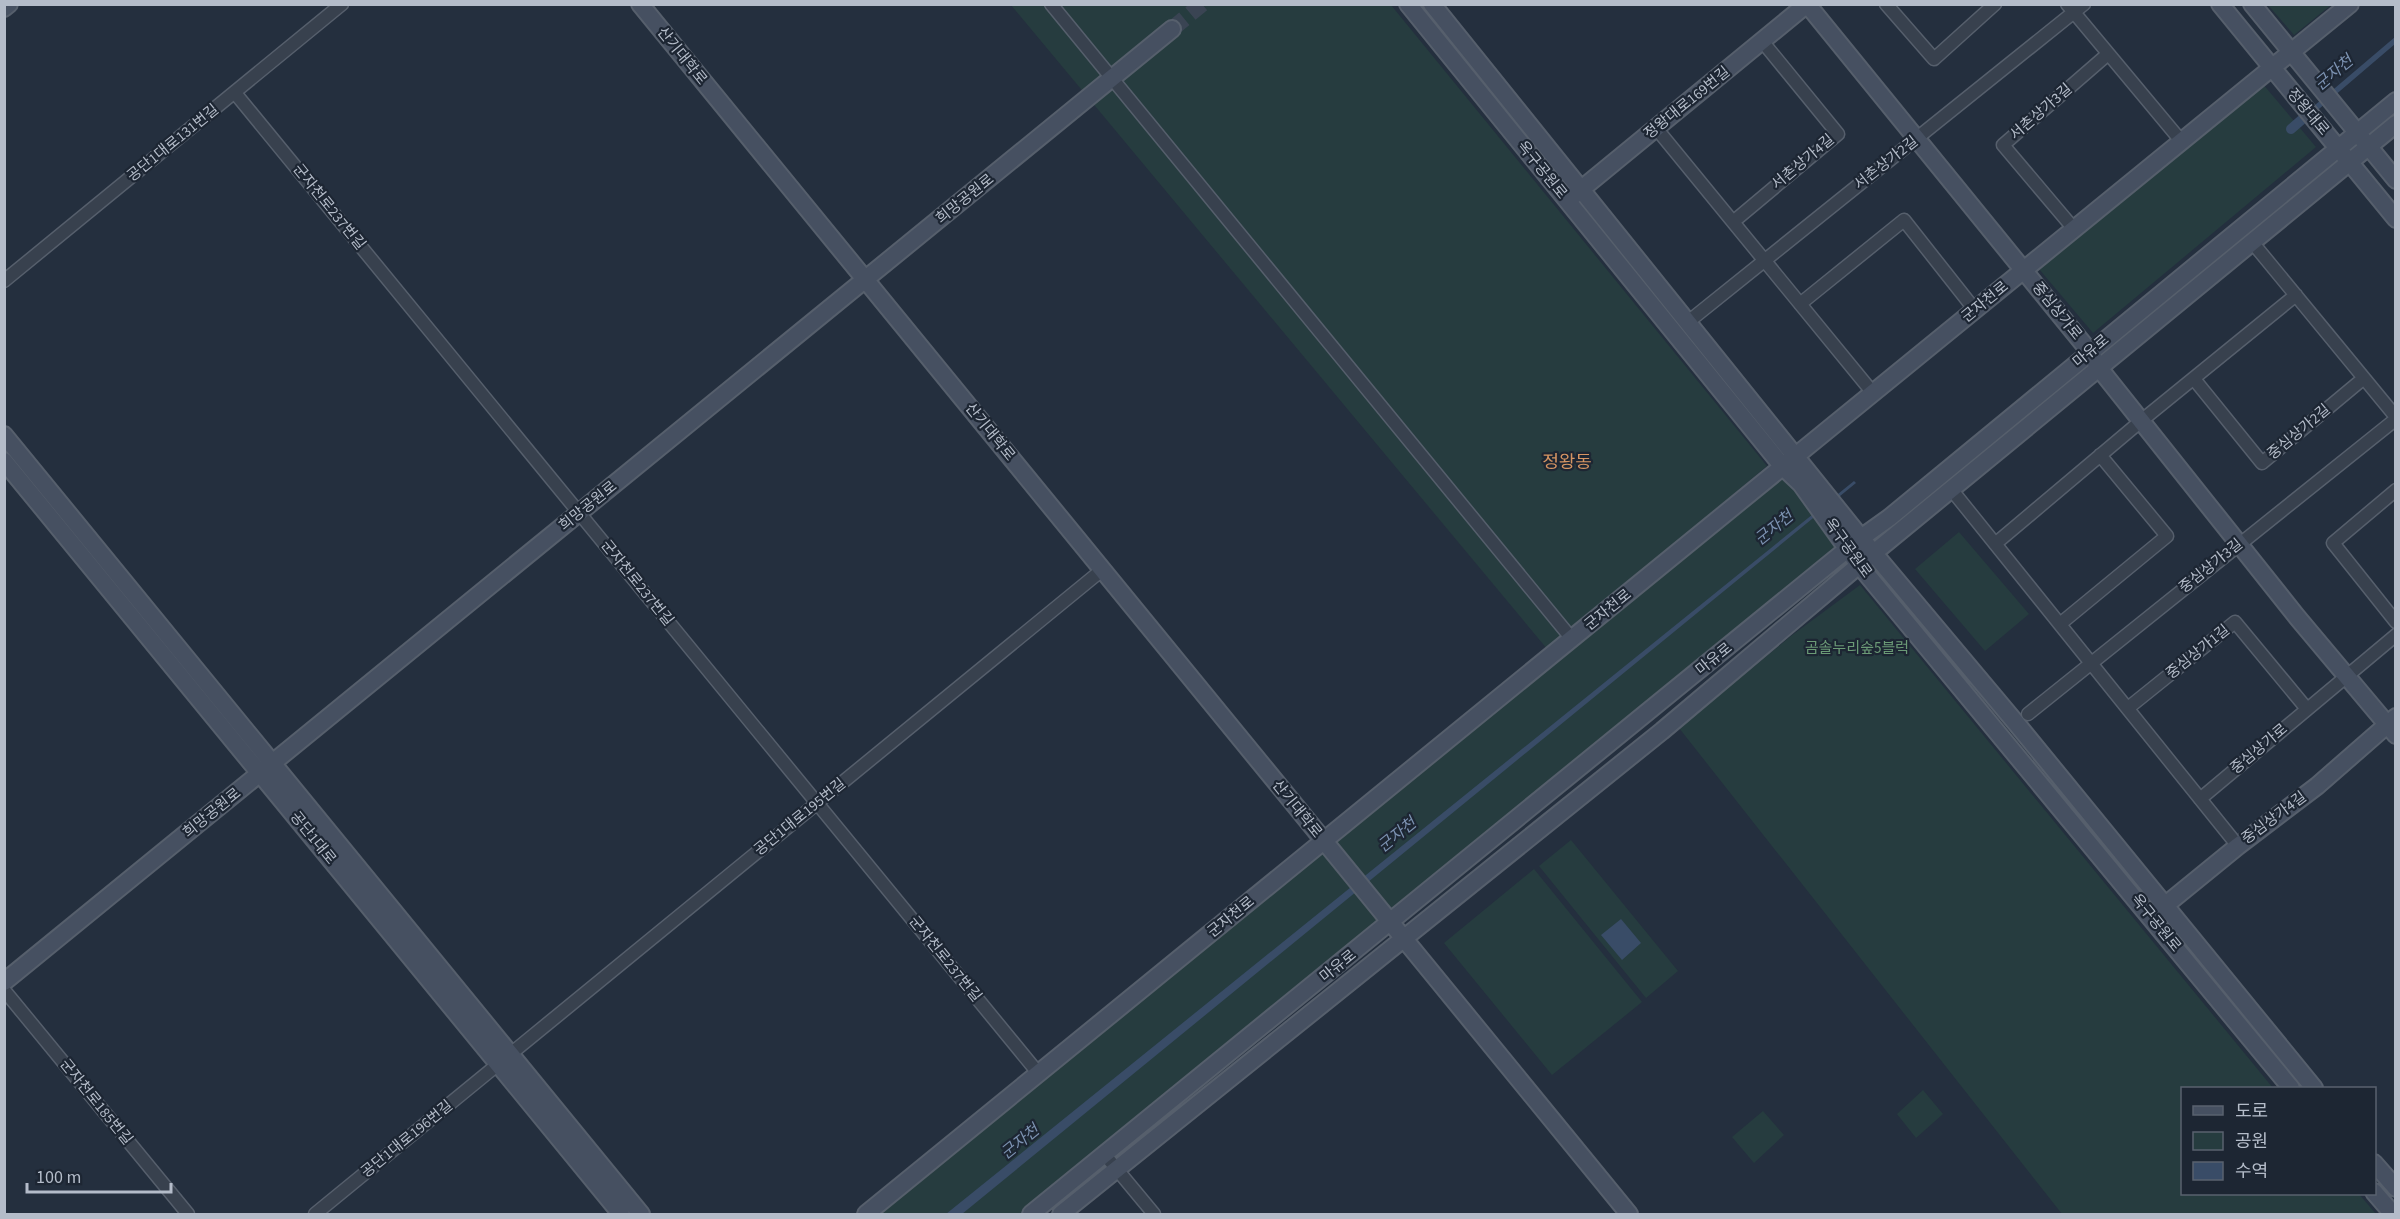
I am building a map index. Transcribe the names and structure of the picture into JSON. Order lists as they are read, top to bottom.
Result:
{
  "streets": {
    "street": [
      "산기대학로",
      "정왕대로169번길",
      "서촌상가3길",
      "정왕대로",
      "공단1대로131번길",
      "서촌상가4길",
      "서촌상가2길",
      "옥구공원로",
      "희망공원로",
      "군자천로237번길",
      "군자천로",
      "중심상가로",
      "마유로",
      "중심상가2길",
      "중심상가3길",
      "중심상가1길",
      "공단1대로195번길",
      "중심상가4길",
      "공단1대로",
      "군자천로185번길",
      "공단1대로196번길"
    ]
  },
  "crossings": [
    ["산기대학로", "희망공원로"],
    ["산기대학로", "군자천로"],
    ["산기대학로", "마유로"],
    ["산기대학로", "공단1대로195번길"],
    ["정왕대로169번길", "서촌상가4길"],
    ["정왕대로169번길", "옥구공원로"],
    ["정왕대로169번길", "중심상가로"],
    ["서촌상가3길", "군자천로"],
    ["정왕대로", "군자천로"],
    ["정왕대로", "마유로"],
    ["공단1대로131번길", "군자천로237번길"],
    ["서촌상가2길", "옥구공원로"],
    ["서촌상가2길", "중심상가로"],
    ["옥구공원로", "군자천로"],
    ["옥구공원로", "마유로"],
    ["옥구공원로", "중심상가4길"],
    ["희망공원로", "군자천로237번길"],
    ["희망공원로", "공단1대로"],
    ["군자천로237번길", "군자천로"],
    ["군자천로237번길", "공단1대로195번길"],
    ["군자천로", "중심상가로"],
    ["중심상가로", "마유로"],
    ["중심상가로", "중심상가3길"],
    ["중심상가로", "중심상가1길"],
    ["중심상가로", "중심상가4길"],
    ["공단1대로195번길", "공단1대로"],
    ["공단1대로195번길", "공단1대로196번길"],
    ["공단1대로", "공단1대로196번길"]
  ],
  "districts": ["정왕동"],
  "water": ["군자천"],
  "parks": ["곰솔누리숲5블럭"],
  "legend": ["도로", "공원", "수역"],
  "scale_bar": "100 m"
}
